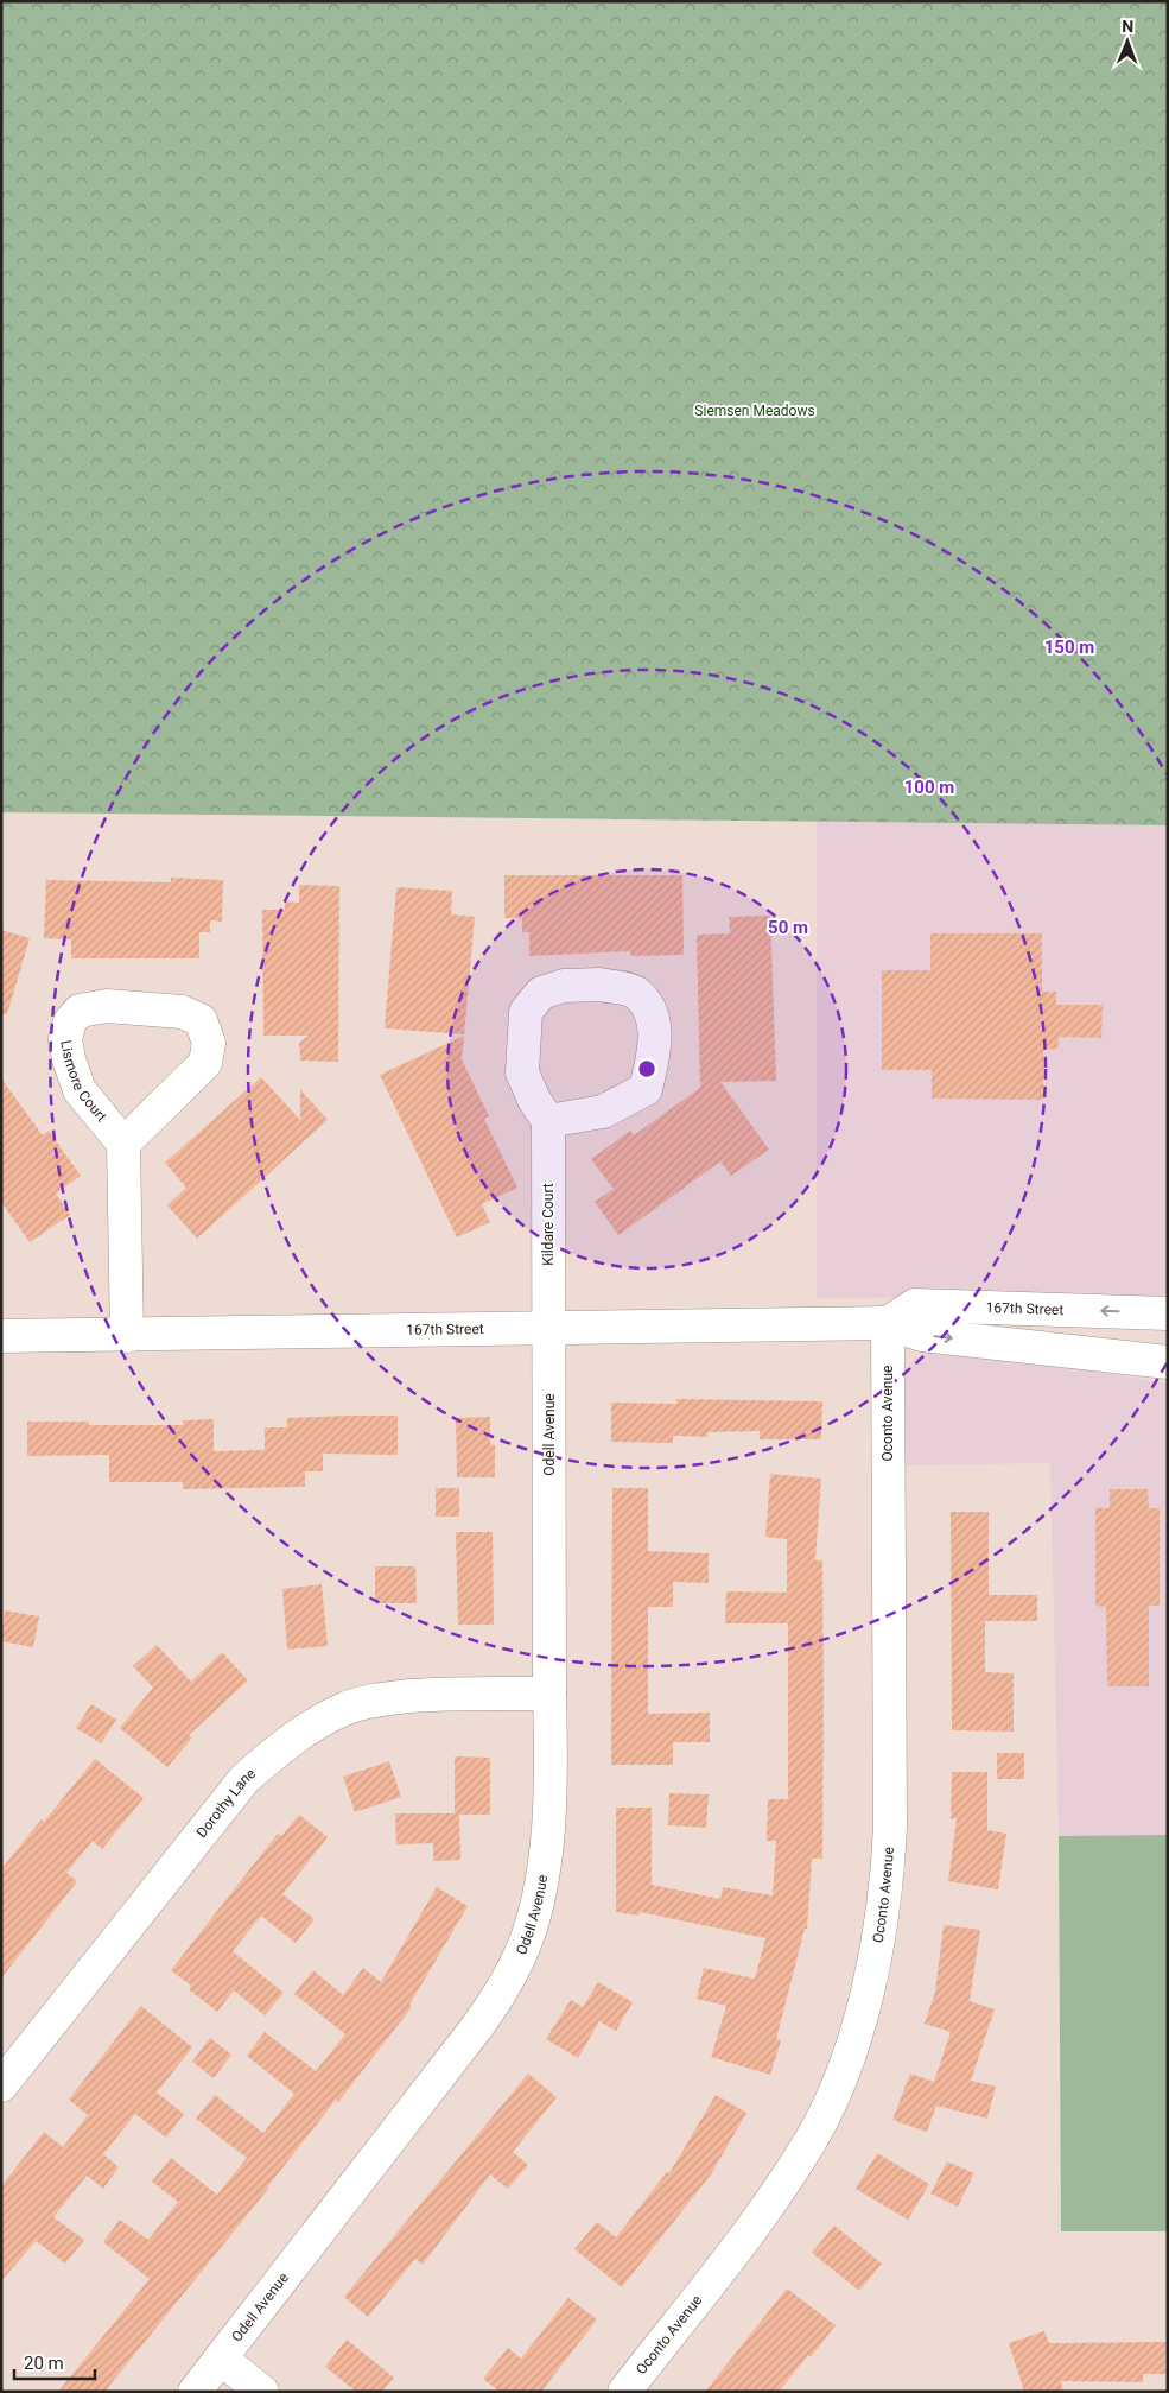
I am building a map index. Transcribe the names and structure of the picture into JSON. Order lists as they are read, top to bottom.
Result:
{
  "streets": {
    "street": [
      "Lismore Court",
      "Kildare Court",
      "167th Street",
      "Oconto Avenue",
      "Odell Avenue",
      "Dorothy Lane"
    ]
  },
  "crossings": [
    ["Kildare Court", "167th Street"],
    ["Kildare Court", "Odell Avenue"],
    ["167th Street", "Oconto Avenue"],
    ["167th Street", "Odell Avenue"],
    ["Odell Avenue", "Dorothy Lane"]
  ],
  "parks": ["Siemsen Meadows"],
  "scale_bar": "20 m",
  "north": "top",
  "rings": ["150 m", "100 m", "50 m"]
}
